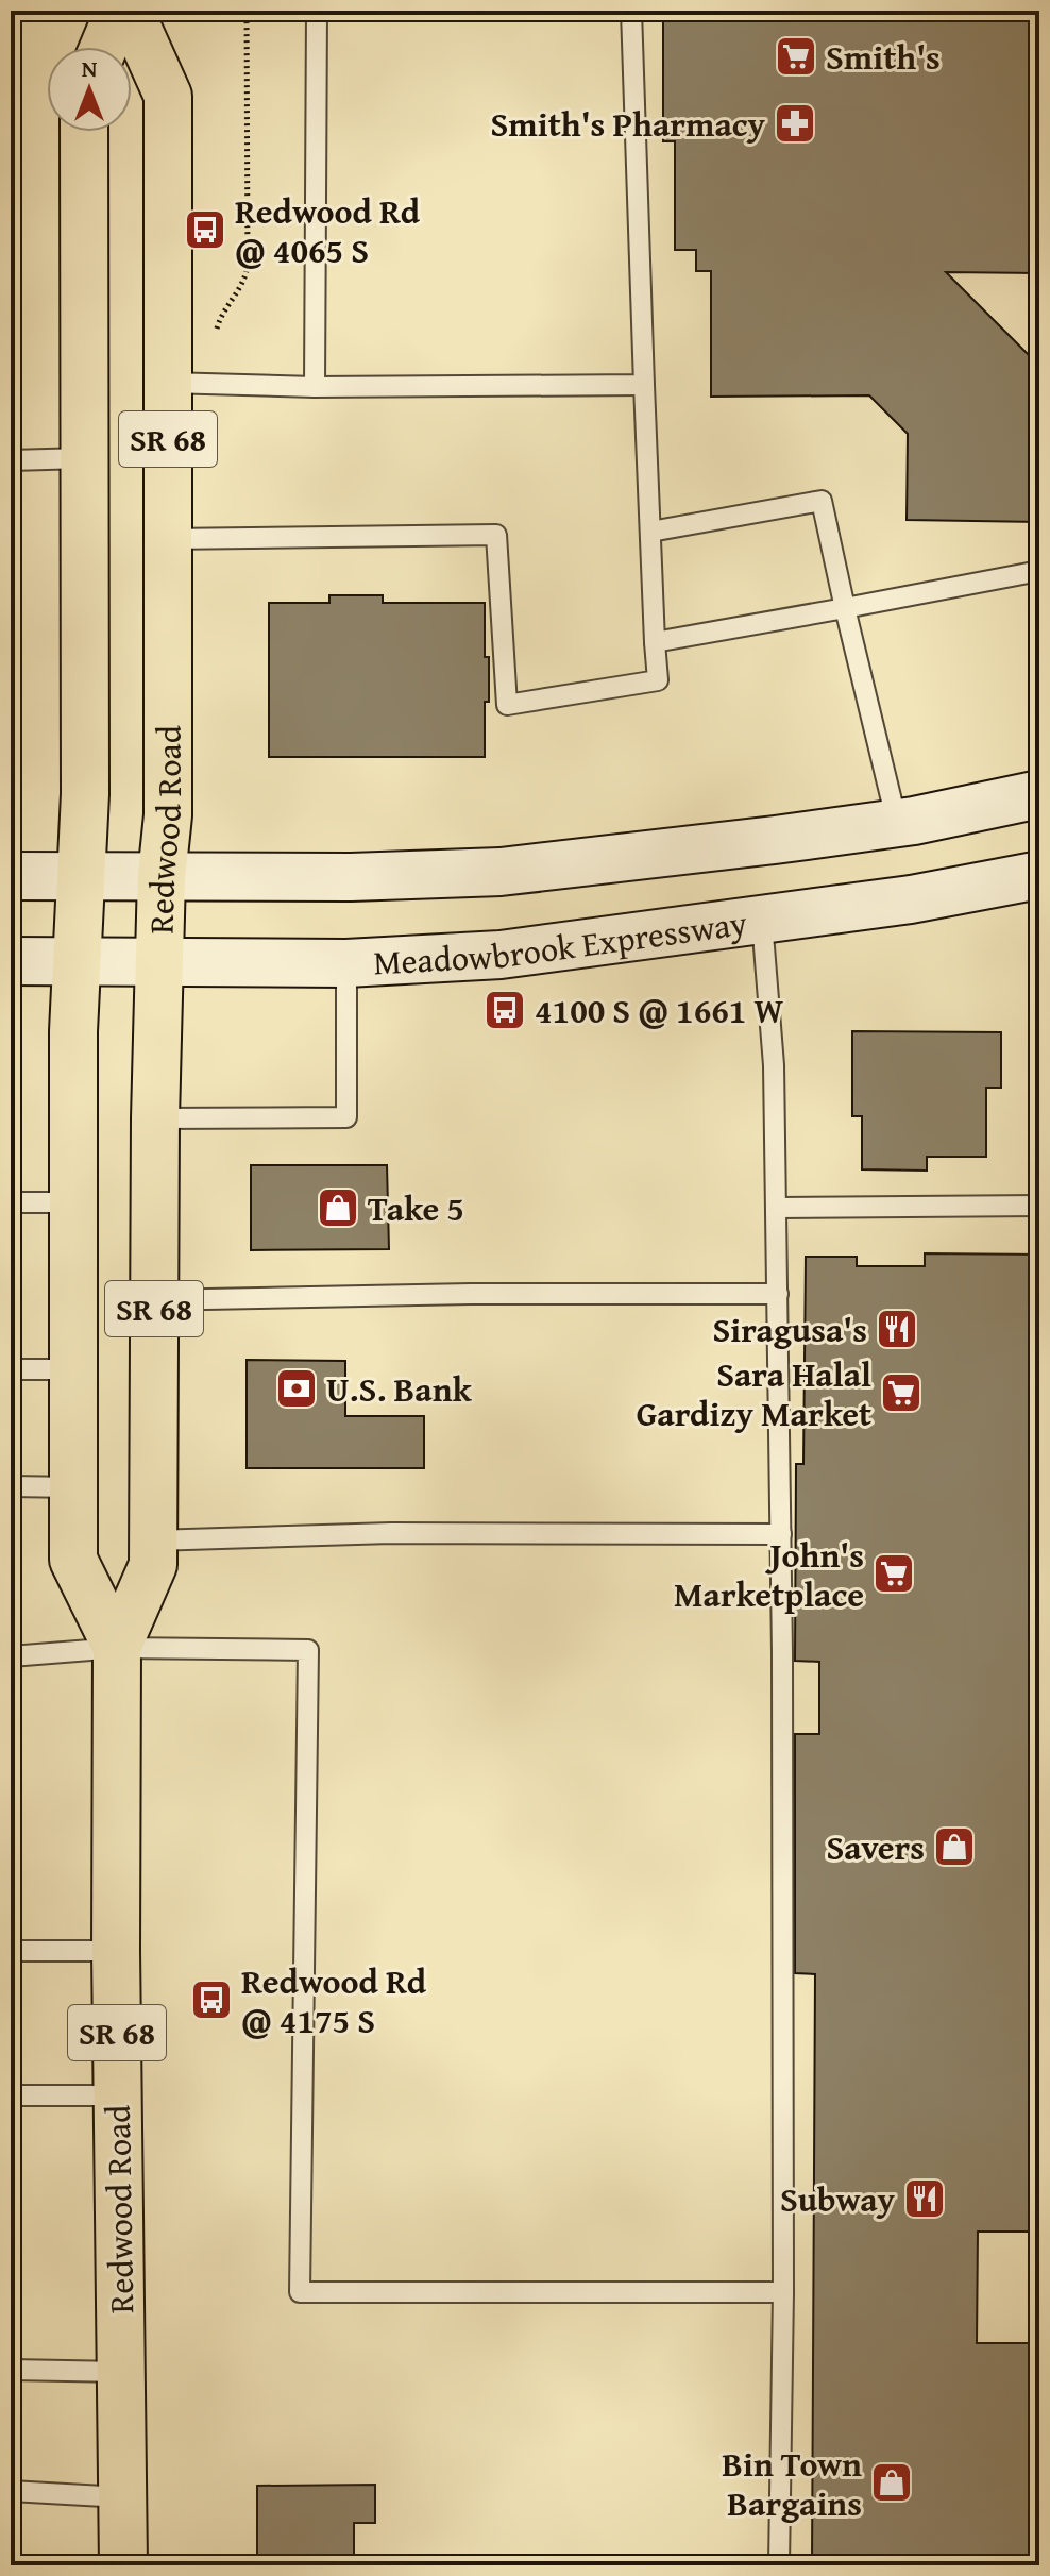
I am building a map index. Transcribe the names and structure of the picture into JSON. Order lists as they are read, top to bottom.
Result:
{
  "streets": {
    "main road": ["SR 68", "Redwood Road", "Meadowbrook Expressway"]
  },
  "crossings": [
    ["Redwood Road", "Meadowbrook Expressway"]
  ],
  "places": {
    "supermarket": ["Smith's", "Sara Halal Gardizy Market", "John's Marketplace"],
    "pharmacy": ["Smith's Pharmacy"],
    "bus stop": ["Redwood Rd @ 4065 S", "4100 S @ 1661 W", "Redwood Rd @ 4175 S"],
    "shop": ["Take 5", "Savers", "Bin Town Bargains"],
    "restaurant": ["Siragusa's", "Subway"],
    "bank": ["U.S. Bank"]
  },
  "north": "top"
}
